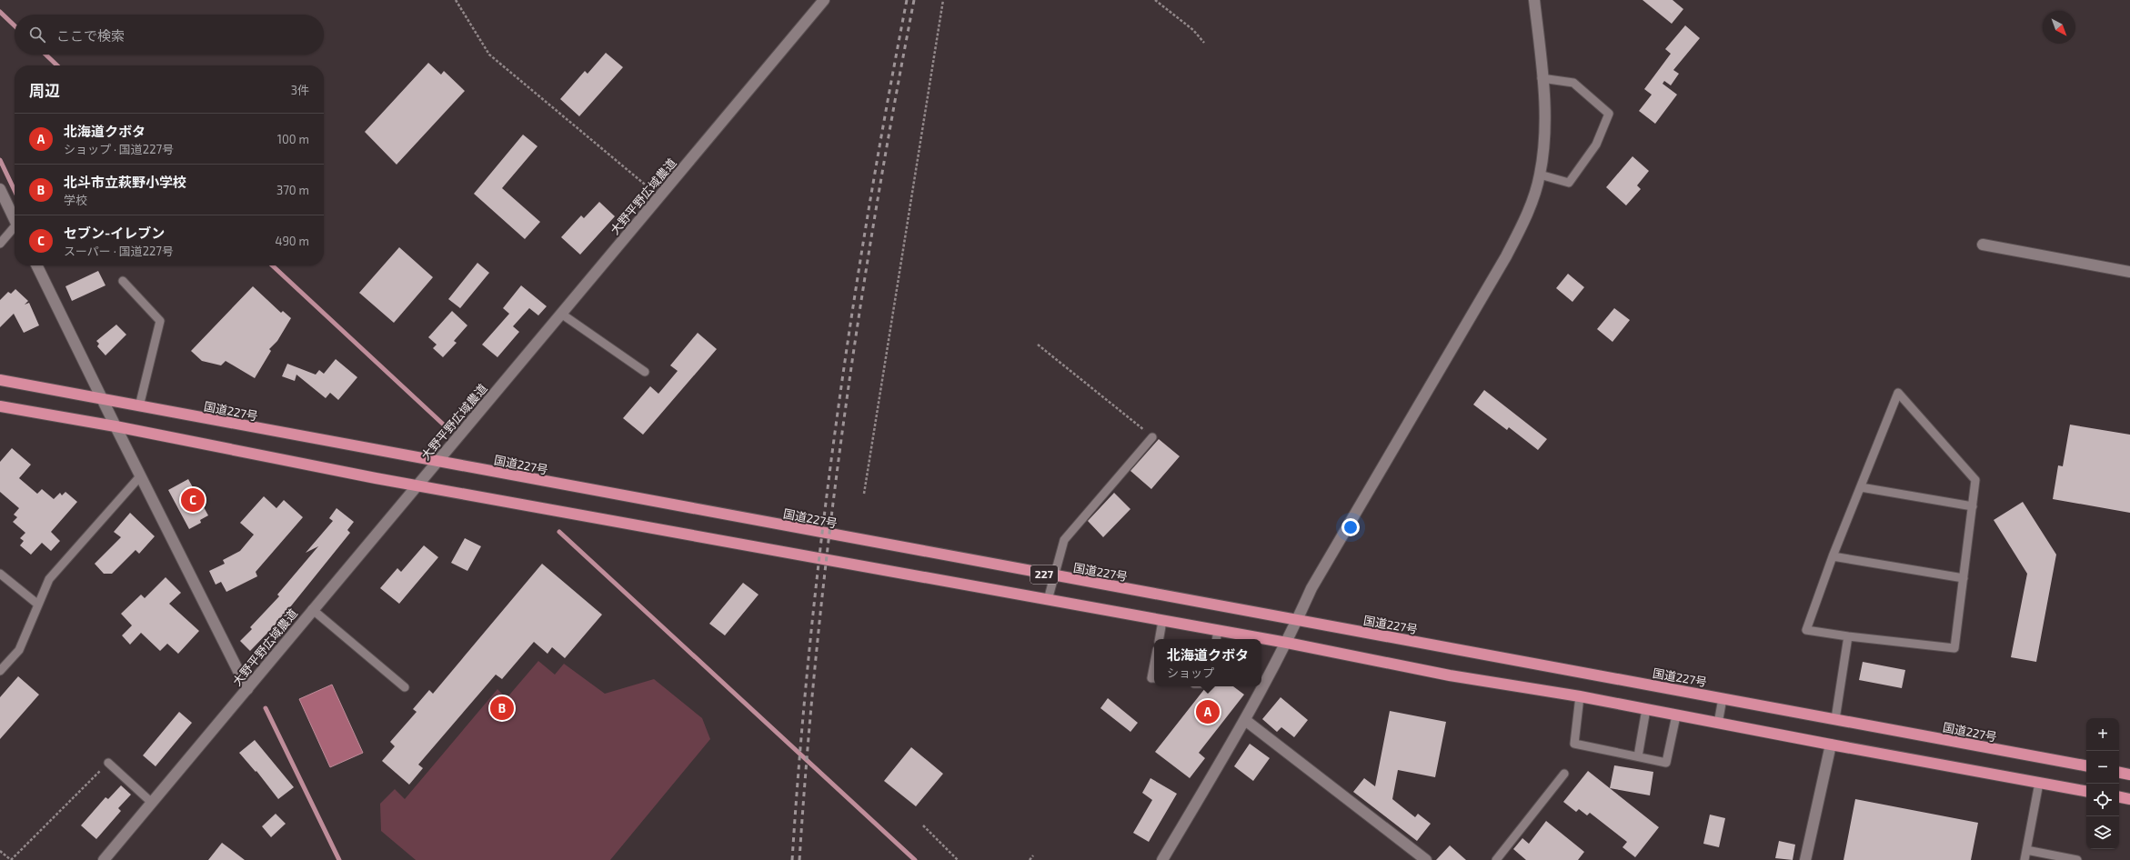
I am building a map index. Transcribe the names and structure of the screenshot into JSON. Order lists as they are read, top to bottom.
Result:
{
  "streets": {
    "highway": ["国道227号", "227"],
    "street": ["大野平野広域農道"]
  },
  "crossings": [
    ["大野平野広域農道", "国道227号"],
    ["大野平野広域農道", "227"]
  ],
  "north": "bottom right",
  "page": {
    "search": "ここで検索",
    "heading": ["周辺", "3件"],
    "list": [
      {
        "mark": "A",
        "name": "北海道クボタ",
        "note": "ショップ · 国道227号",
        "value": "100 m"
      },
      {
        "mark": "B",
        "name": "北斗市立萩野小学校",
        "note": "学校",
        "value": "370 m"
      },
      {
        "mark": "C",
        "name": "セブン-イレブン",
        "note": "スーパー · 国道227号",
        "value": "490 m"
      }
    ],
    "pins": ["C", "B", "A"],
    "popup": ["北海道クボタ", "ショップ"],
    "map_buttons": ["+", "−"]
  }
}
